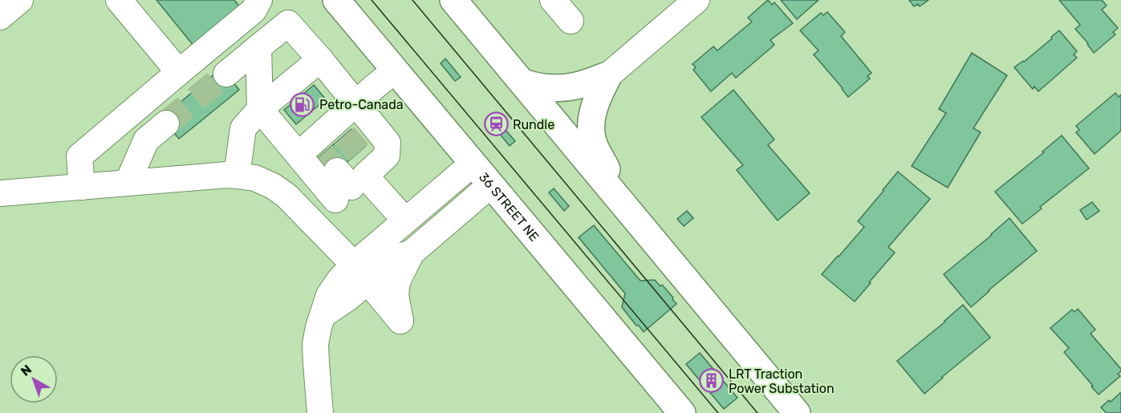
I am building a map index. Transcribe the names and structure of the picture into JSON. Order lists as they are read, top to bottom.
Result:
{
  "streets": {
    "main road": ["36 STREET NE"]
  },
  "places": {
    "fuel station": ["Petro-Canada"],
    "station": ["Rundle"],
    "building": ["LRT Traction Power Substation"]
  },
  "north": "top left"
}
